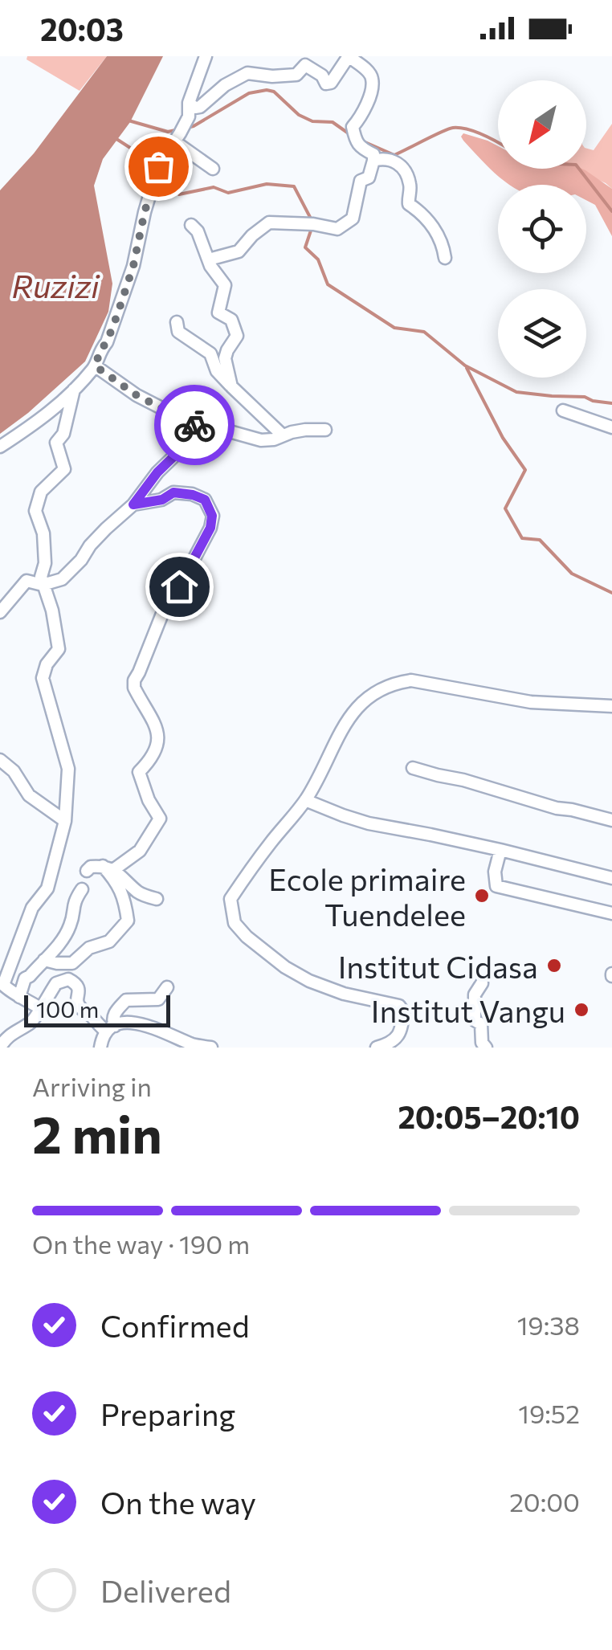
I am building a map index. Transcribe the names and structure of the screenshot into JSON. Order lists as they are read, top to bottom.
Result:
{
  "water": ["Ruzizi"],
  "places": ["Ecole primaire Tuendelee", "Institut Cidasa", "Institut Vangu"],
  "scale_bar": "100 m",
  "north": "bottom left",
  "page": {
    "status": "20:03",
    "scale": "100 m",
    "heading": ["2 min", "Arriving in", "20:05–20:10"],
    "bar": "On the way · 190 m",
    "list": [
      ["Confirmed", "19:38"],
      ["Preparing", "19:52"],
      ["On the way", "20:00"],
      "Delivered"
    ]
  }
}
